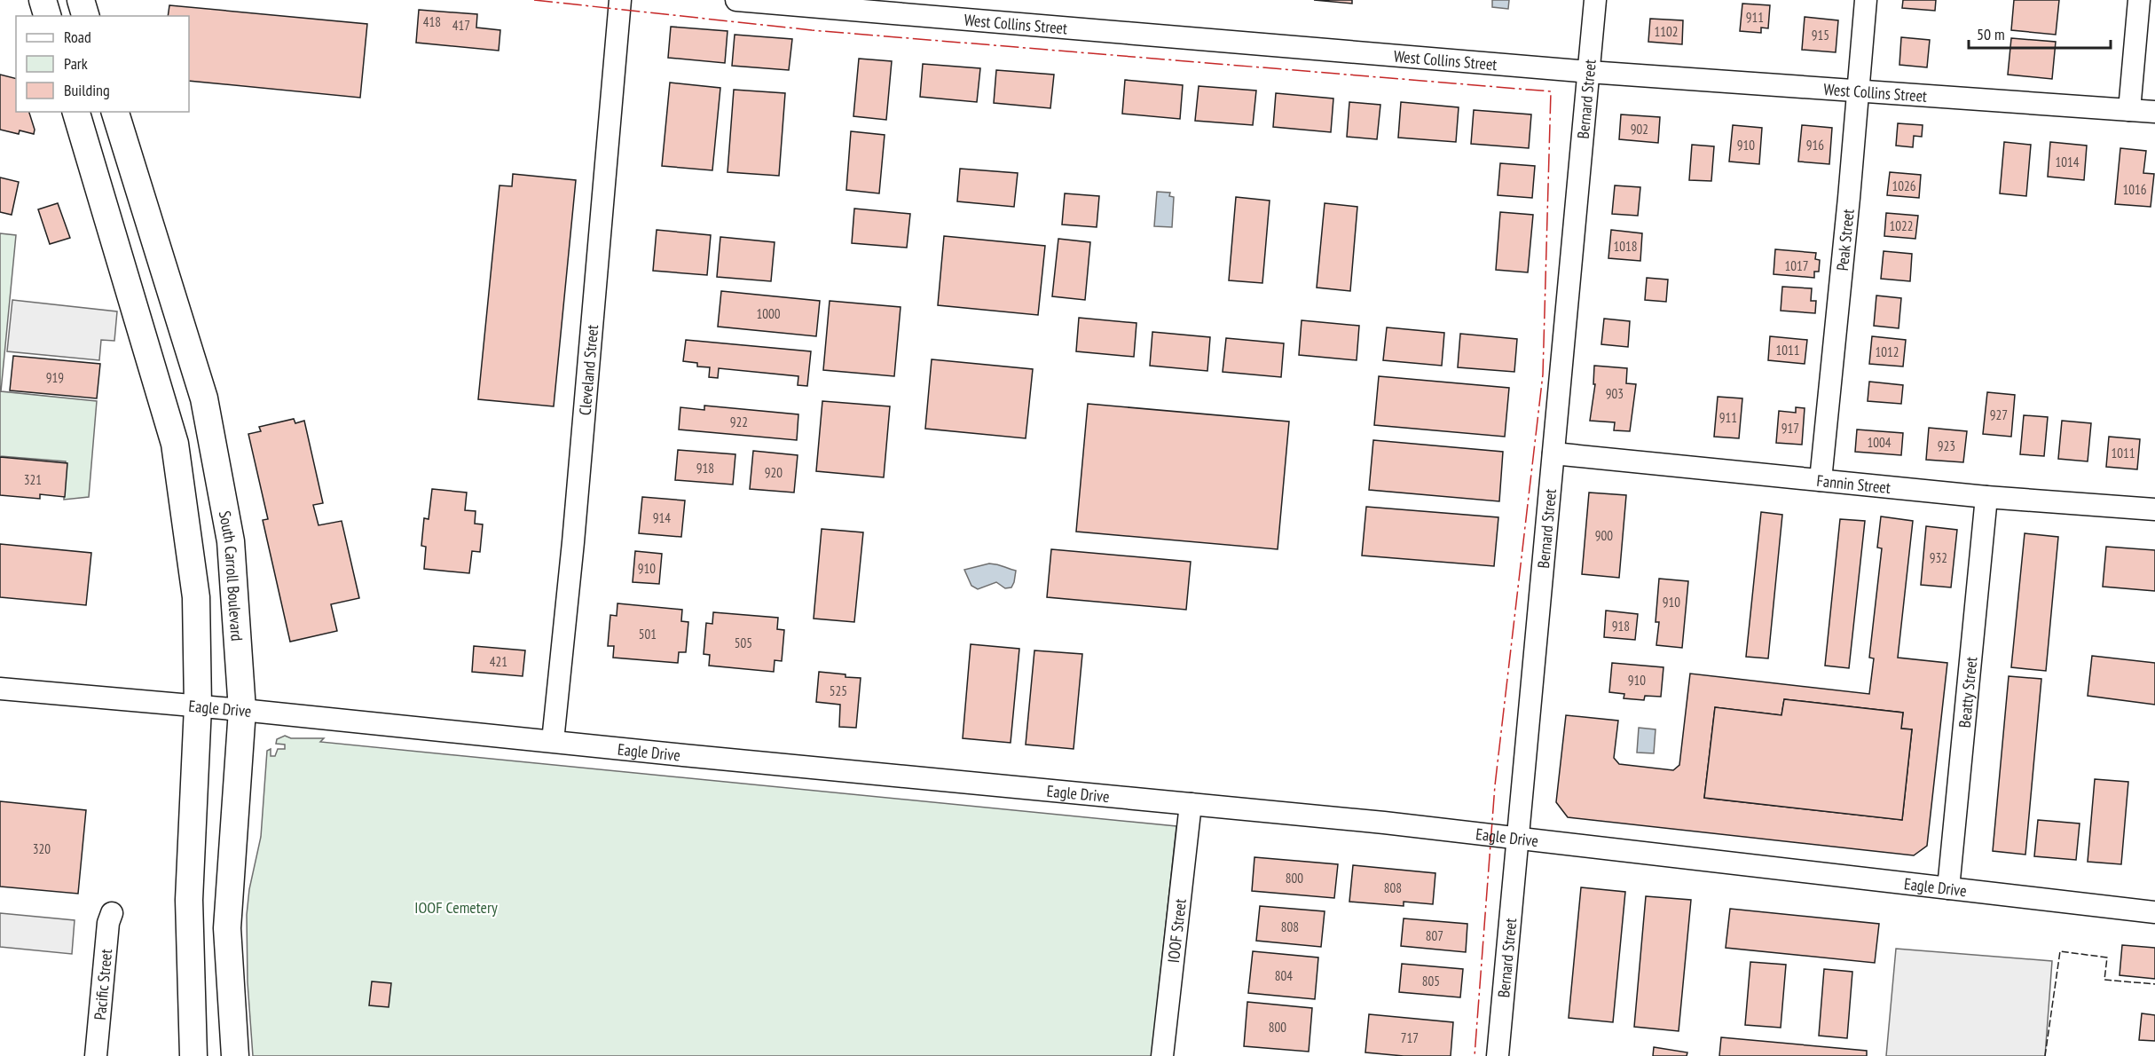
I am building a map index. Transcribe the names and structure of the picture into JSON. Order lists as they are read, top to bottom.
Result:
{
  "streets": {
    "main road": ["South Carroll Boulevard"],
    "street": [
      "West Collins Street",
      "Bernard Street",
      "Peak Street",
      "Cleveland Street",
      "Fannin Street",
      "Beatty Street",
      "Eagle Drive",
      "IOOF Street",
      "Pacific Street"
    ]
  },
  "crossings": [
    ["West Collins Street", "Bernard Street"],
    ["West Collins Street", "Peak Street"],
    ["Bernard Street", "Fannin Street"],
    ["Bernard Street", "Eagle Drive"],
    ["Peak Street", "Fannin Street"],
    ["Cleveland Street", "Eagle Drive"],
    ["Fannin Street", "Beatty Street"],
    ["South Carroll Boulevard", "Eagle Drive"],
    ["Beatty Street", "Eagle Drive"],
    ["Eagle Drive", "IOOF Street"]
  ],
  "parks": ["IOOF Cemetery"],
  "house_numbers": [
    "911",
    "418",
    "417",
    "1102",
    "915",
    "902",
    "910",
    "916",
    "1014",
    "1026",
    "1016",
    "1022",
    "1018",
    "1017",
    "1000",
    "1011",
    "1012",
    "919",
    "903",
    "927",
    "911",
    "922",
    "917",
    "1004",
    "923",
    "1011",
    "918",
    "920",
    "321",
    "914",
    "900",
    "932",
    "910",
    "910",
    "918",
    "501",
    "505",
    "421",
    "910",
    "525",
    "320",
    "800",
    "808",
    "808",
    "807",
    "804",
    "805",
    "800",
    "717"
  ],
  "legend": ["Road", "Park", "Building"],
  "scale_bar": "50 m"
}
